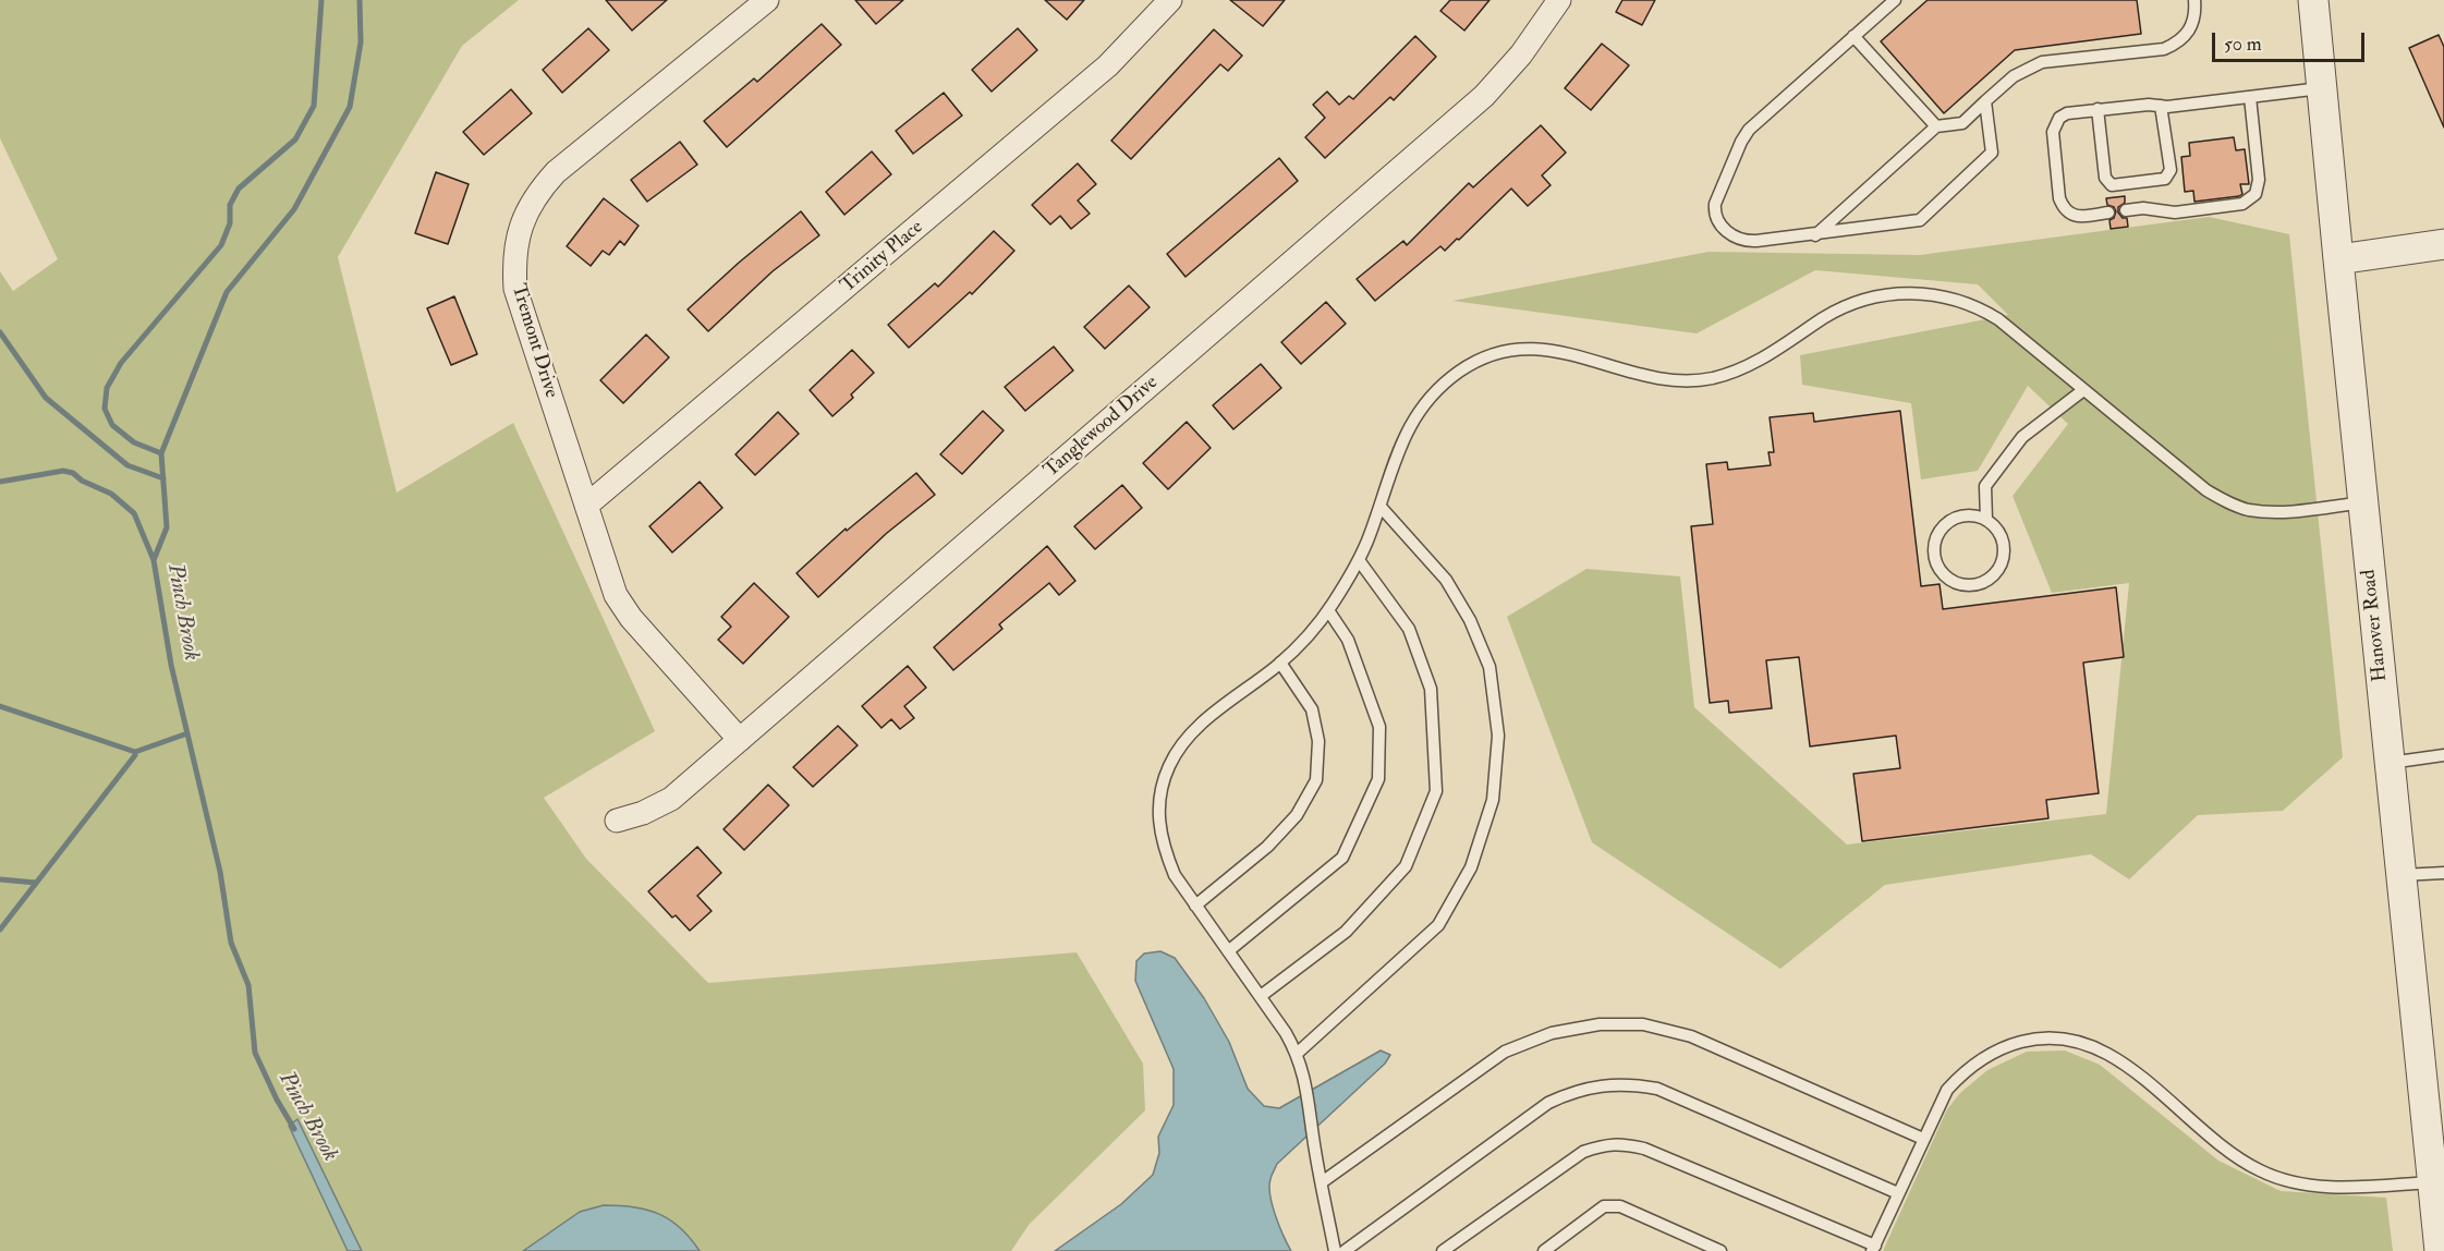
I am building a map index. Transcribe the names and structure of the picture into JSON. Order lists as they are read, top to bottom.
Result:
{
  "streets": {
    "street": [
      "Trinity Place",
      "Tremont Drive",
      "Tanglewood Drive",
      "Hanover Road"
    ]
  },
  "crossings": [
    ["Trinity Place", "Tremont Drive"],
    ["Tremont Drive", "Tanglewood Drive"]
  ],
  "water": ["Pinch Brook"],
  "scale_bar": "50 m"
}
